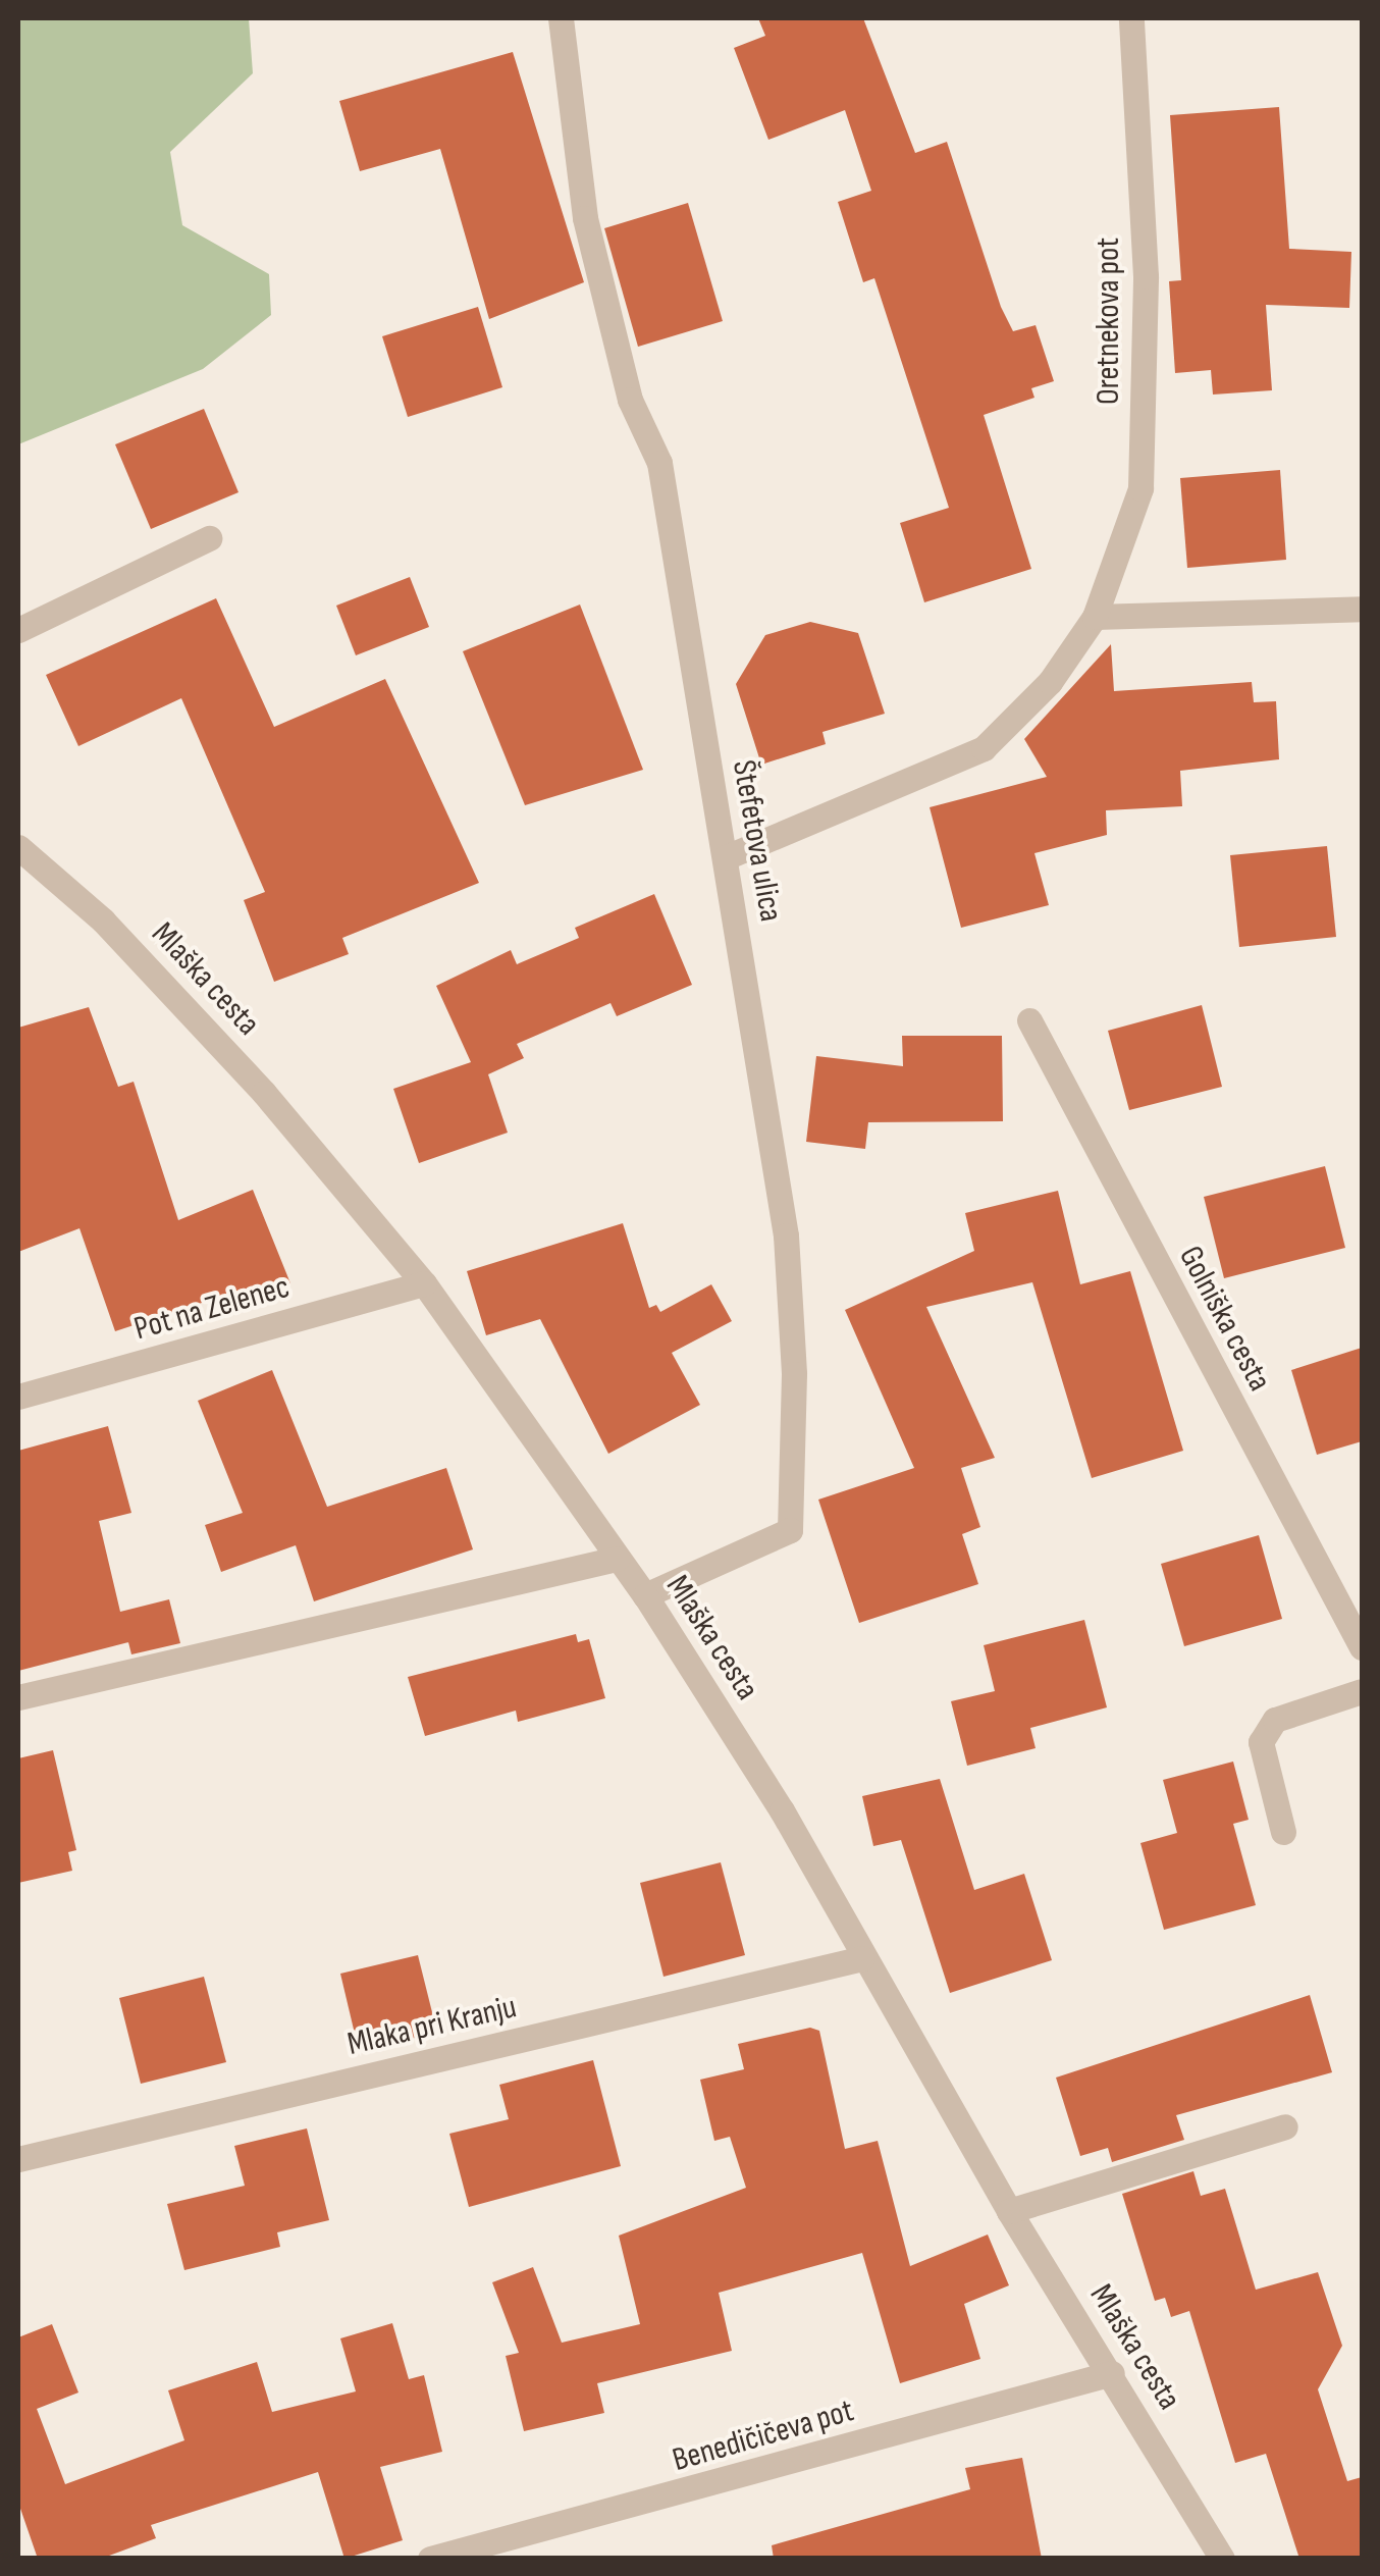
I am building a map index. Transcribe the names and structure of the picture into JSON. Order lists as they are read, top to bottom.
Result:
{
  "streets": {
    "street": [
      "Oretnekova pot",
      "Štefetova ulica",
      "Mlaška cesta",
      "Pot na Zelenec",
      "Golniška cesta",
      "Mlaka pri Kranju",
      "Benedičičeva pot"
    ]
  },
  "crossings": [
    ["Oretnekova pot", "Štefetova ulica"],
    ["Štefetova ulica", "Mlaška cesta"],
    ["Mlaška cesta", "Pot na Zelenec"],
    ["Mlaška cesta", "Mlaka pri Kranju"],
    ["Mlaška cesta", "Benedičičeva pot"]
  ]
}
